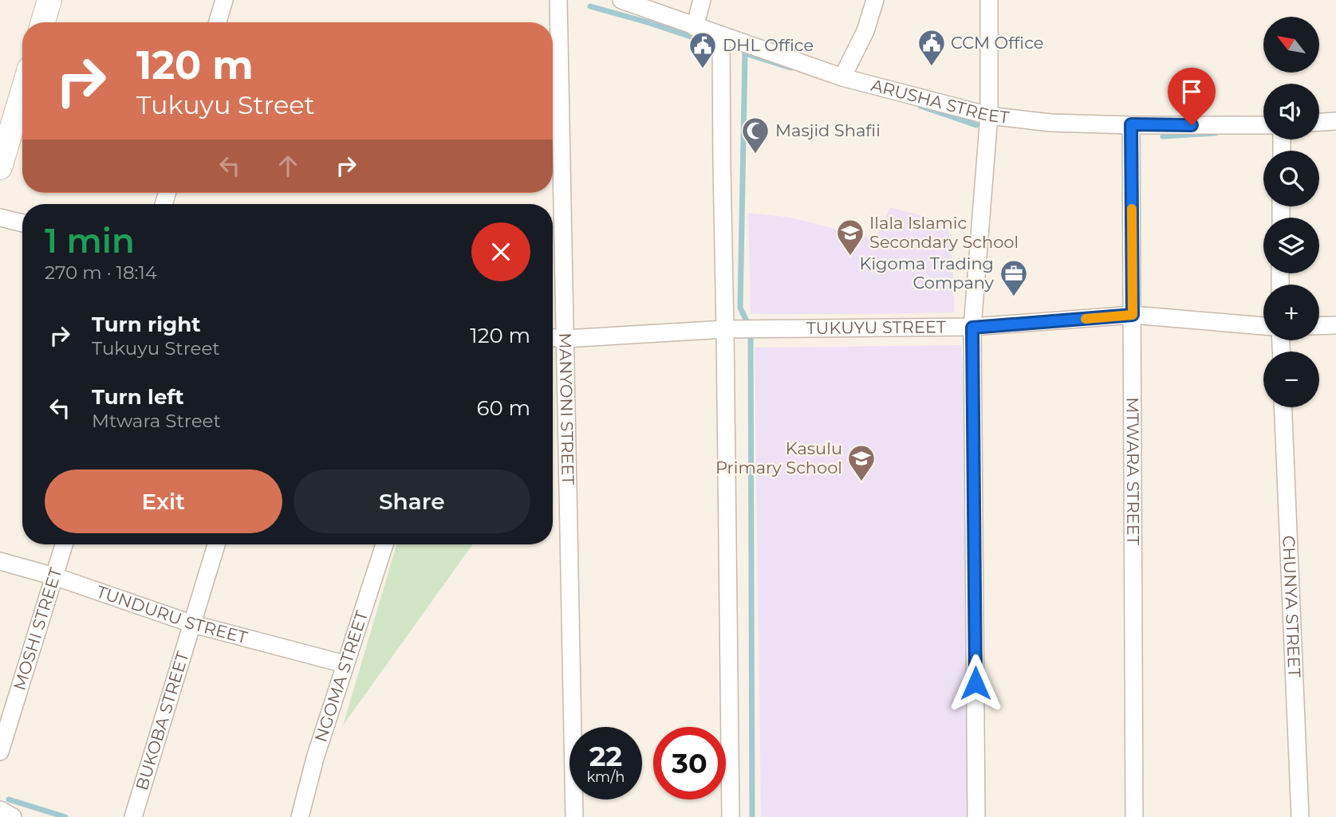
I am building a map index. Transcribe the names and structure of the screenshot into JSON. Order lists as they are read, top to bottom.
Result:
{
  "streets": {
    "street": [
      "ARUSHA STREET",
      "TUKUYU STREET",
      "MANYONI STREET",
      "MTWARA STREET",
      "CHUNYA STREET",
      "TUNDURU STREET",
      "MOSHI STREET",
      "NGOMA STREET",
      "BUKOBA STREET"
    ]
  },
  "crossings": [
    ["ARUSHA STREET", "MTWARA STREET"],
    ["TUKUYU STREET", "MANYONI STREET"],
    ["TUKUYU STREET", "MTWARA STREET"],
    ["TUNDURU STREET", "MOSHI STREET"],
    ["TUNDURU STREET", "NGOMA STREET"],
    ["TUNDURU STREET", "BUKOBA STREET"]
  ],
  "places": {
    "public building": ["CCM Office", "DHL Office"],
    "mosque": ["Masjid Shafii"],
    "school or university": ["Ilala Islamic Secondary School", "Kasulu Primary School"],
    "office": ["Kigoma Trading Company"]
  },
  "north": "top left",
  "page": {
    "map_buttons": ["+", "−"],
    "turn": ["120 m", "Tukuyu Street"],
    "heading": ["1 min", "270 m · 18:14"],
    "list": [
      {
        "name": "Turn right",
        "note": "Tukuyu Street",
        "value": "120 m"
      },
      {
        "name": "Turn left",
        "note": "Mtwara Street",
        "value": "60 m"
      }
    ],
    "buttons": ["Exit", "Share"],
    "speed": "22 km/h",
    "limit": "30"
  }
}
